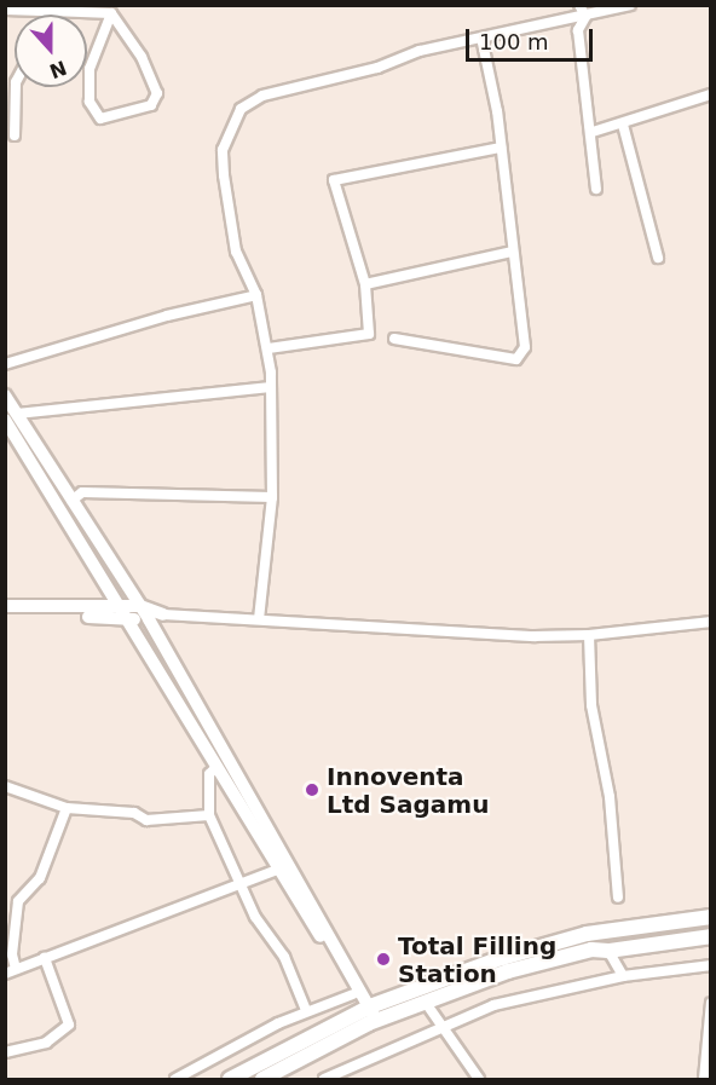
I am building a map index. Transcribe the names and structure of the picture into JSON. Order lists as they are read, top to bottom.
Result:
{
  "places": ["Innoventa Ltd Sagamu", "Total Filling Station"],
  "scale_bar": "100 m",
  "north": "bottom"
}
